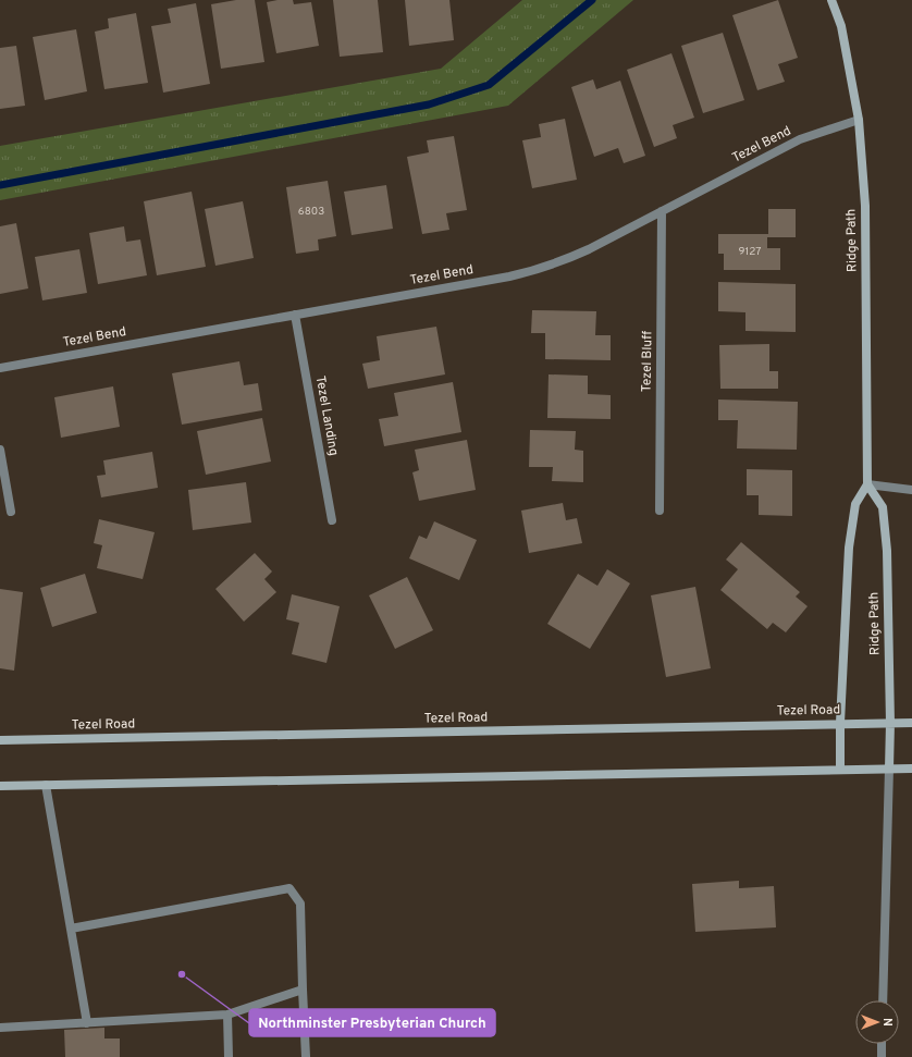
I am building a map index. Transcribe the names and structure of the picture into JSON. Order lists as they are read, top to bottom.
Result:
{
  "streets": {
    "main road": ["Ridge Path", "Tezel Road"],
    "street": ["Tezel Bend", "Tezel Bluff", "Tezel Landing"]
  },
  "crossings": [
    ["Tezel Bend", "Ridge Path"],
    ["Tezel Bend", "Tezel Bluff"],
    ["Tezel Bend", "Tezel Landing"],
    ["Ridge Path", "Tezel Road"]
  ],
  "places": ["Northminster Presbyterian Church"],
  "house_numbers": ["6803", "9127"],
  "north": "right"
}
